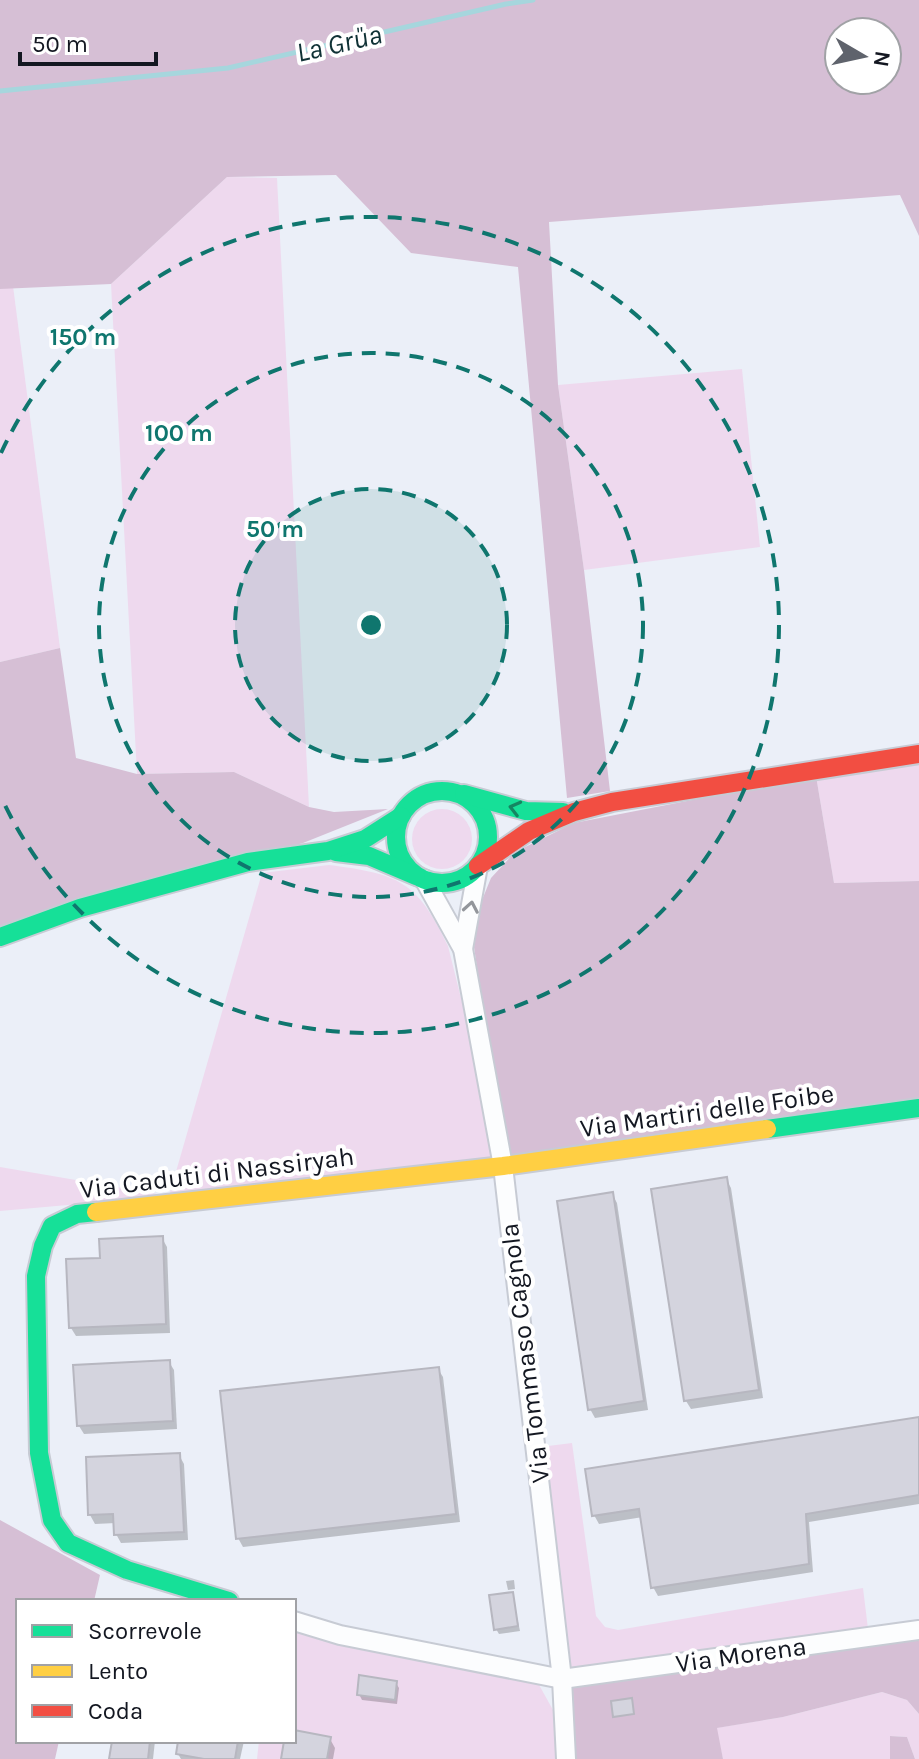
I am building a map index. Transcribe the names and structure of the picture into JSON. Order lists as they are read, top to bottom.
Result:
{
  "streets": {
    "main road": ["Via Martiri delle Foibe", "Via Caduti di Nassiryah"],
    "street": ["Via Tommaso Cagnola", "Via Morena"]
  },
  "crossings": [
    ["Via Martiri delle Foibe", "Via Caduti di Nassiryah"],
    ["Via Martiri delle Foibe", "Via Tommaso Cagnola"],
    ["Via Caduti di Nassiryah", "Via Tommaso Cagnola"],
    ["Via Tommaso Cagnola", "Via Morena"]
  ],
  "water": ["La Grűa"],
  "legend": ["Scorrevole", "Lento", "Coda"],
  "scale_bar": "50 m",
  "north": "right",
  "rings": ["150 m", "100 m", "50 m"]
}
